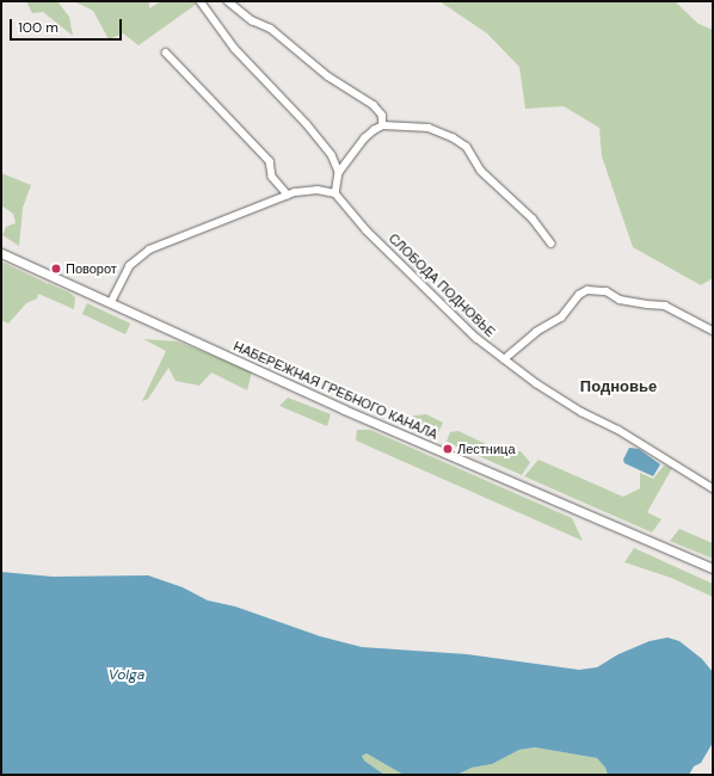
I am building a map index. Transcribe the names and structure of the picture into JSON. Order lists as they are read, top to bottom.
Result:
{
  "streets": {
    "street": ["СЛОБОДА ПОДНОВЬЕ", "НАБЕРЕЖНАЯ ГРЕБНОГО КАНАЛА"]
  },
  "districts": ["Подновье"],
  "water": ["Volga"],
  "places": ["Поворот", "Лестница"],
  "scale_bar": "100 m"
}
